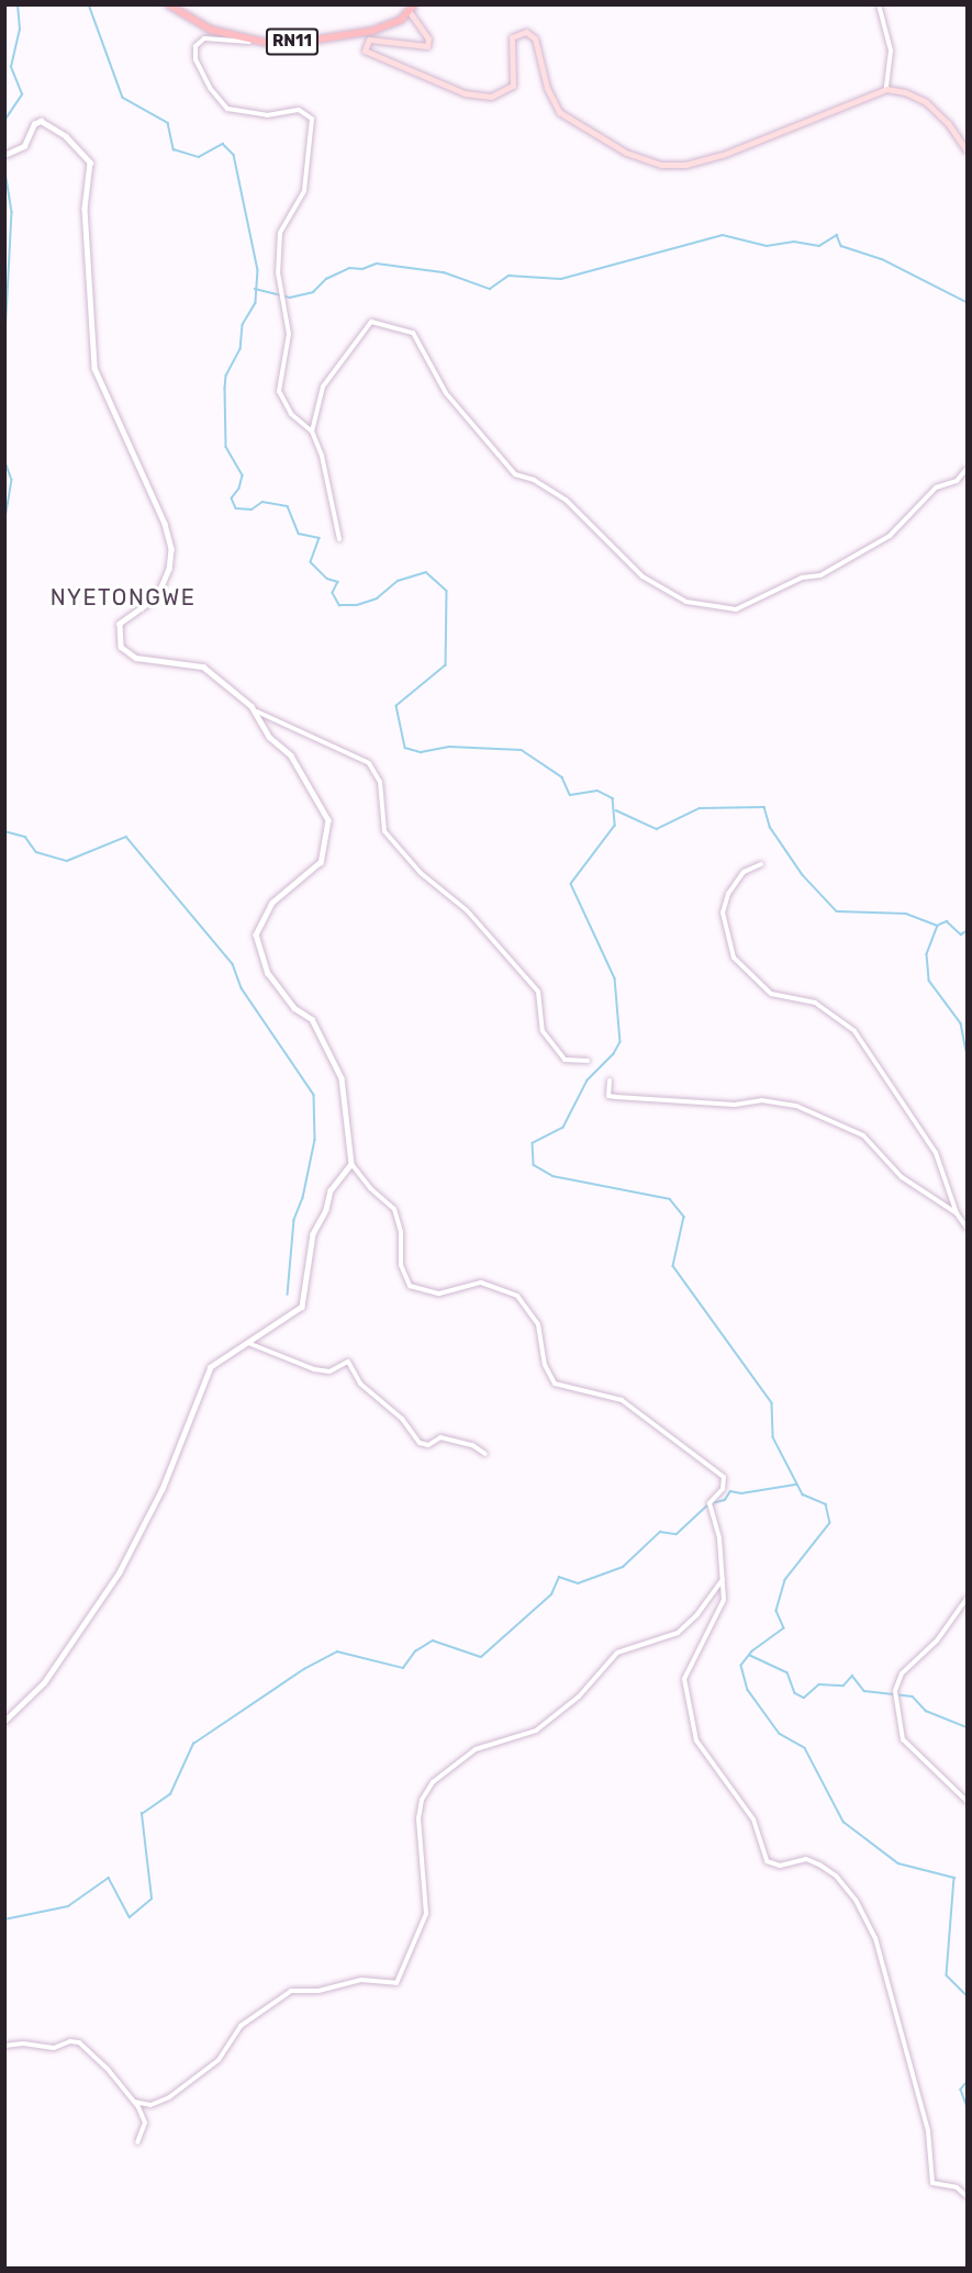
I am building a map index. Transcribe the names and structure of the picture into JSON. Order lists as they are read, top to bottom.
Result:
{
  "streets": {
    "main road": ["RN11"]
  },
  "districts": ["NYETONGWE"]
}
